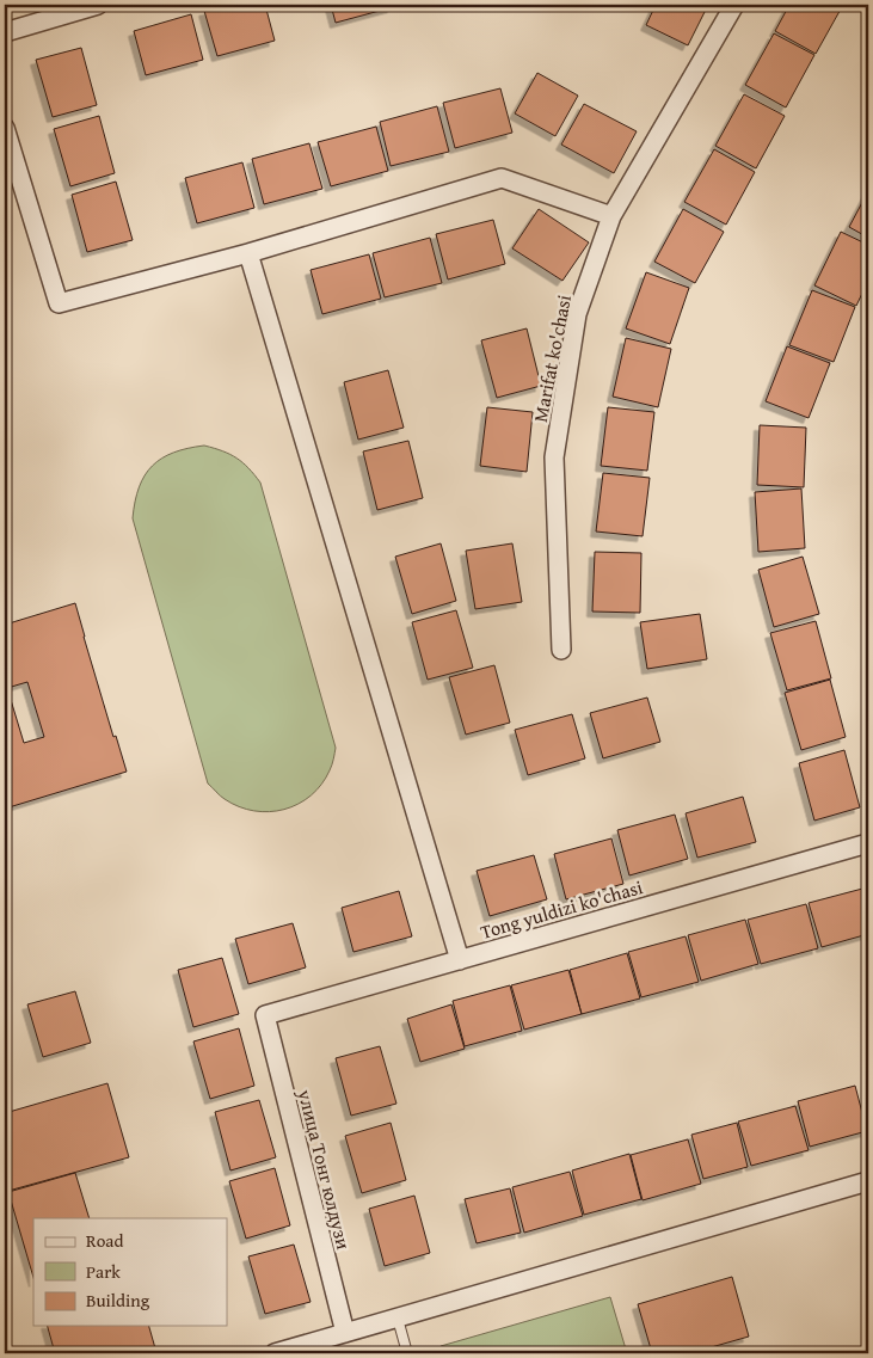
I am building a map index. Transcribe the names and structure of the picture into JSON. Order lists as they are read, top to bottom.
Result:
{
  "streets": {
    "street": ["Marifat ko'chasi", "Tong yuldizi ko'chasi", "улица Тонг юлдузи"]
  },
  "crossings": [
    ["Tong yuldizi ko'chasi", "улица Тонг юлдузи"]
  ],
  "legend": ["Road", "Park", "Building"]
}
